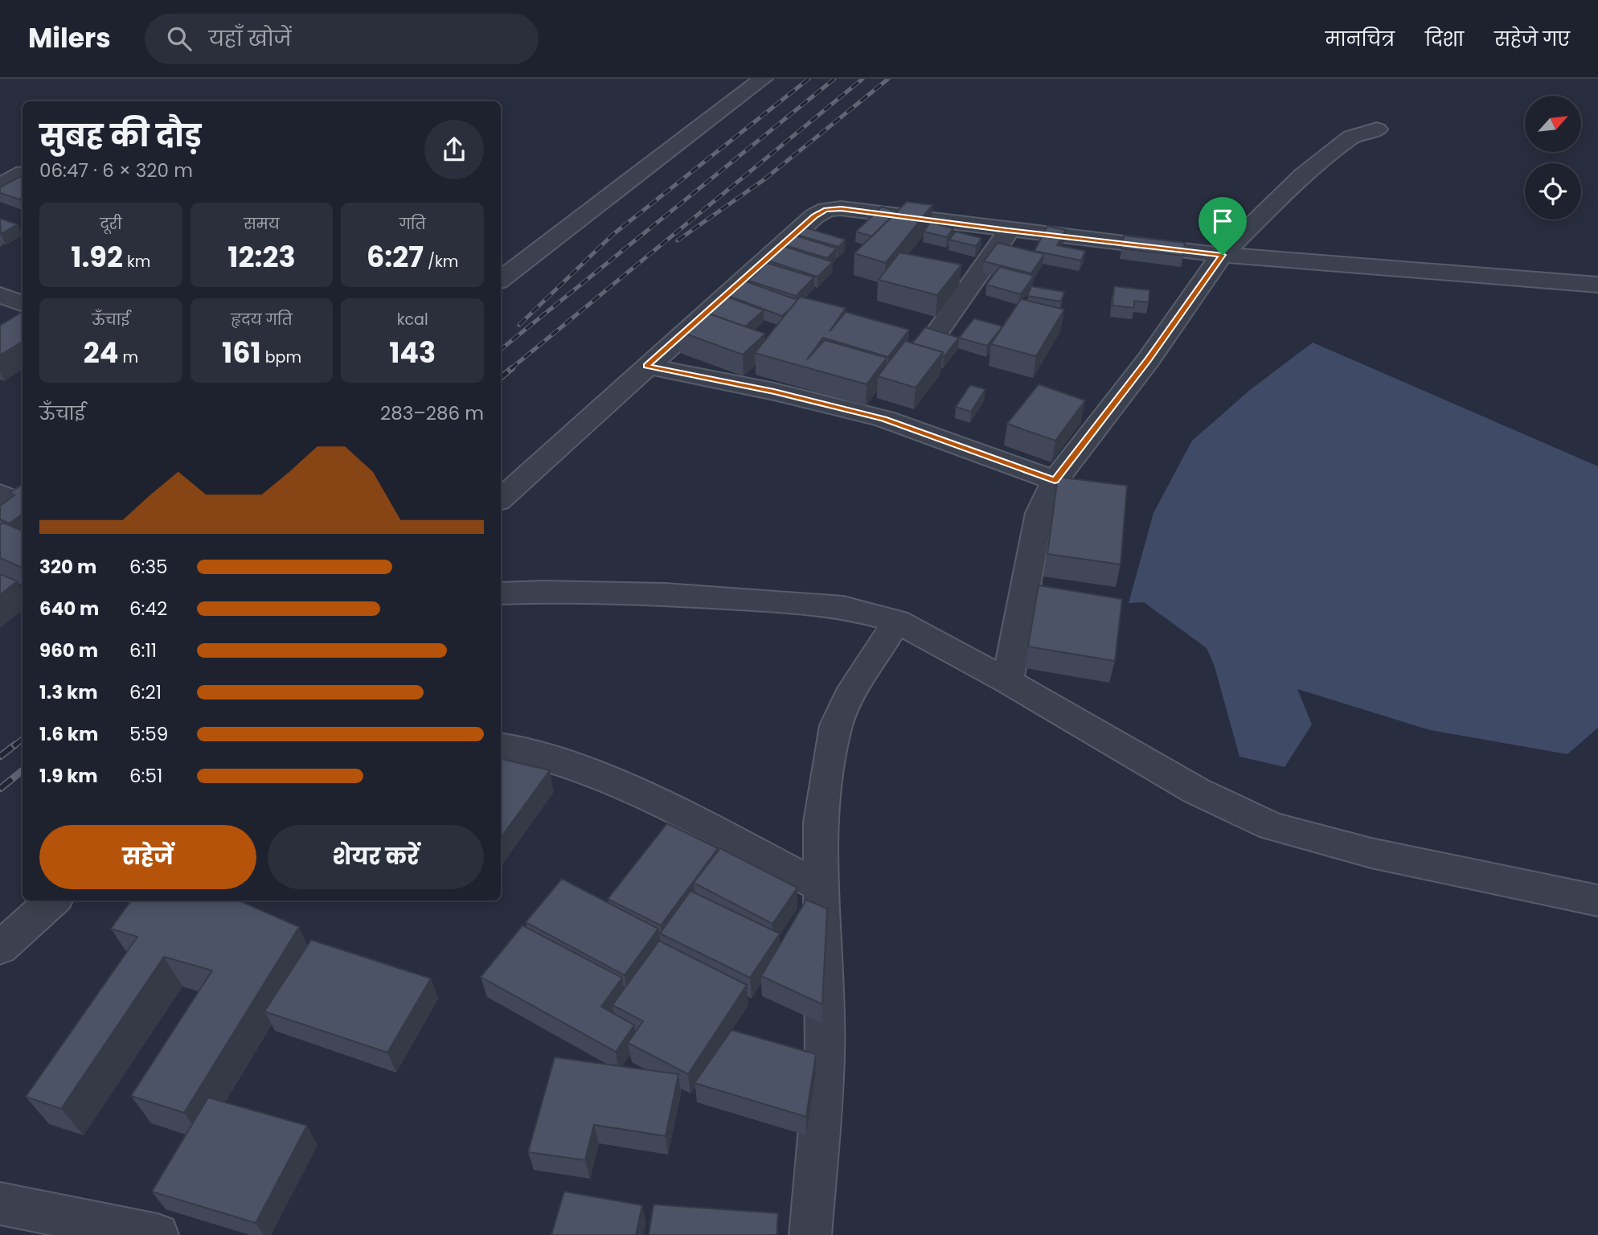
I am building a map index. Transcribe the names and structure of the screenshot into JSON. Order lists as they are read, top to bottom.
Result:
{
  "north": "top right",
  "page": {
    "header": "Milers",
    "search": "यहाँ खोजें",
    "nav": ["मानचित्र", "दिशा", "सहेजे गए"],
    "heading": ["सुबह की दौड़", "06:47 · 6 × 320 m"],
    "stats": [
      ["दूरी", "1.92 km"],
      ["समय", "12:23"],
      ["गति", "6:27 /km"],
      ["ऊँचाई", "24 m"],
      ["हृदय गति", "161 bpm"],
      ["kcal", "143"]
    ],
    "chart": ["ऊँचाई", "283–286 m"],
    "list": [
      {
        "name": "320 m",
        "note": "6:35"
      },
      {
        "name": "640 m",
        "note": "6:42"
      },
      {
        "name": "960 m",
        "note": "6:11"
      },
      {
        "name": "1.3 km",
        "note": "6:21"
      },
      {
        "name": "1.6 km",
        "note": "5:59"
      },
      {
        "name": "1.9 km",
        "note": "6:51"
      }
    ],
    "buttons": ["सहेजें", "शेयर करें"]
  }
}
